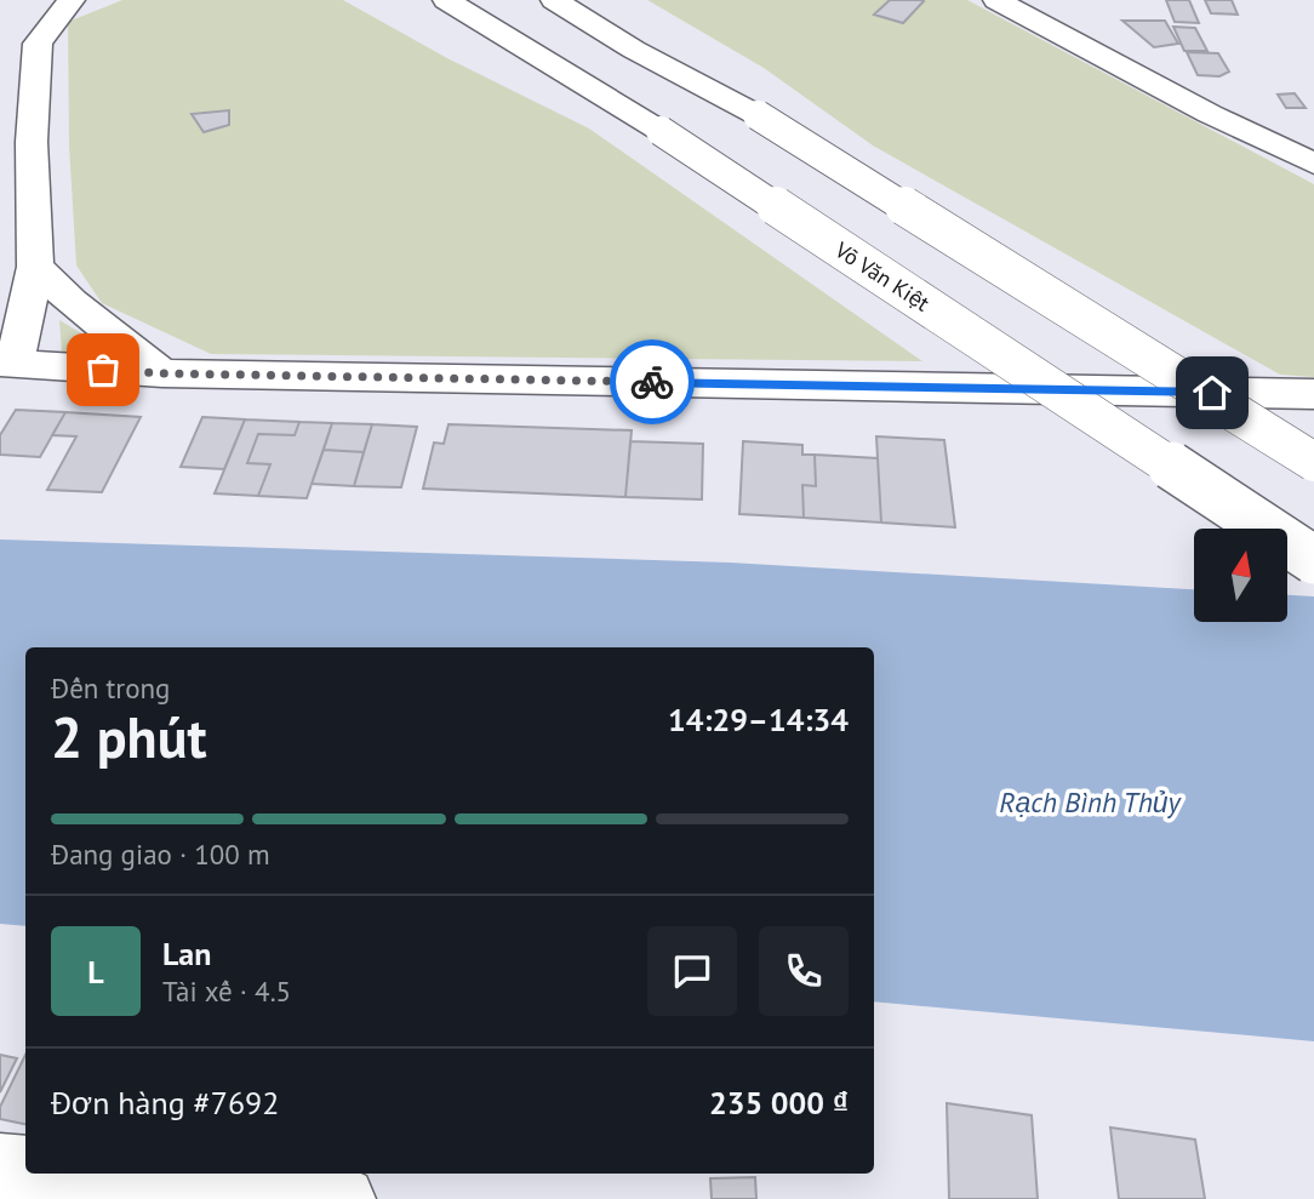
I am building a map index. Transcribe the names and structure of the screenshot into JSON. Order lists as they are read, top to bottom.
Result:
{
  "streets": {
    "main road": ["Võ Văn Kiệt"]
  },
  "water": ["Rạch Bình Thủy"],
  "north": "top",
  "page": {
    "heading": ["2 phút", "Đến trong", "14:29–14:34"],
    "panel": [
      "Lan",
      "Tài xế · 4.5",
      "Đơn hàng #7692",
      "235 000 ₫"
    ],
    "bar": "Đang giao · 100 m",
    "round": "L"
  }
}
